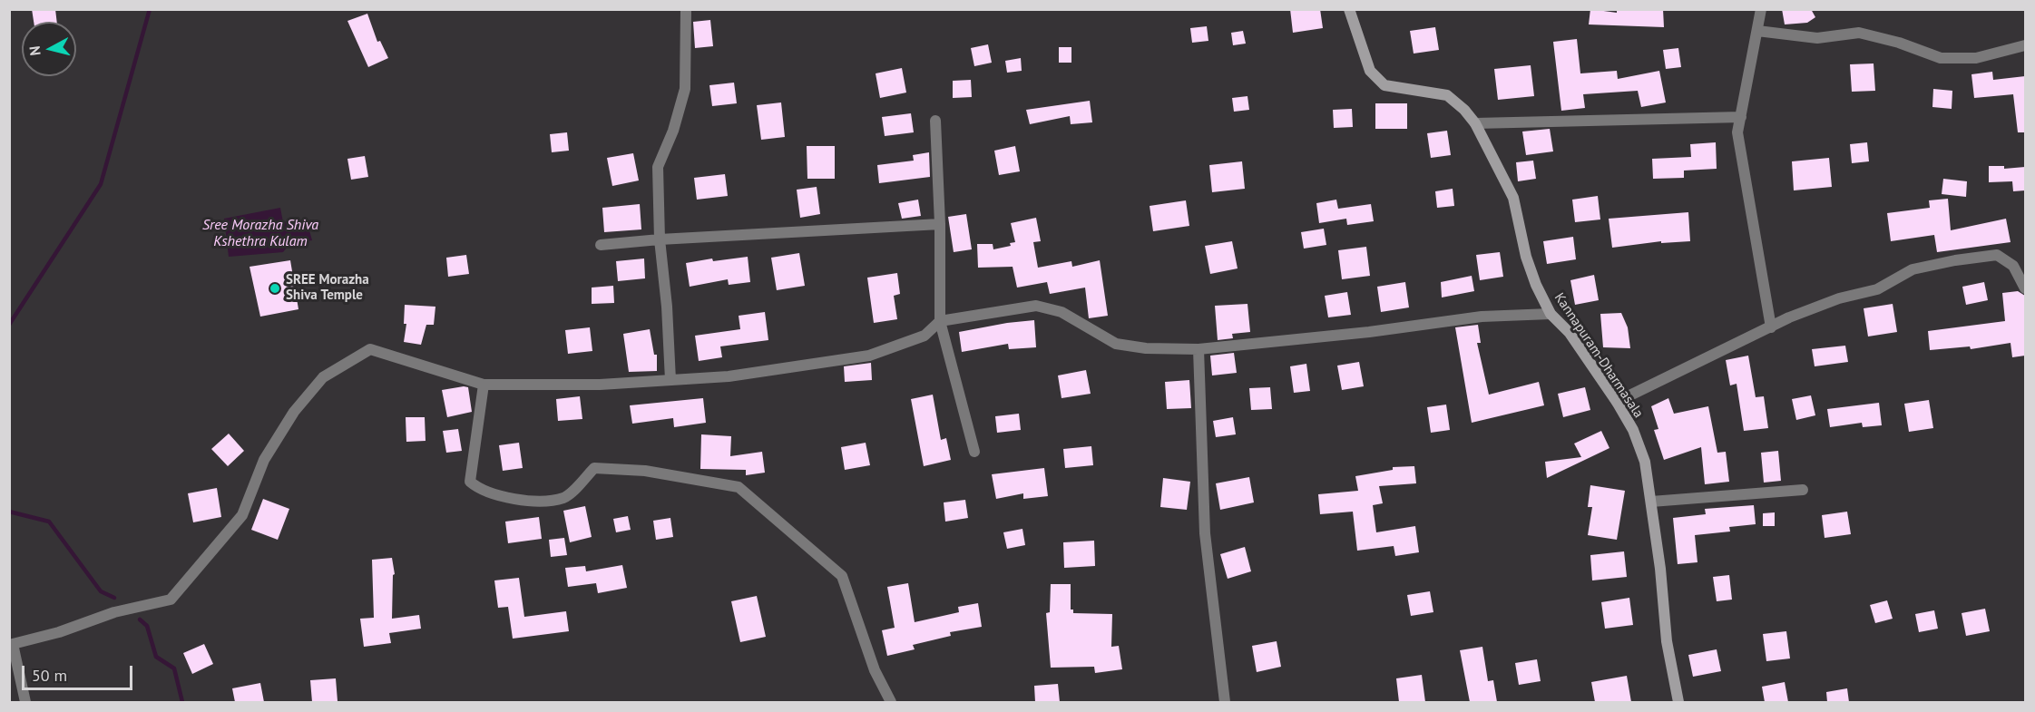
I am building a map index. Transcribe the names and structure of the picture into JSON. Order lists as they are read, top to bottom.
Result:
{
  "streets": {
    "main road": ["Kannapuram-Dharmasala"]
  },
  "water": ["Sree Morazha Shiva Kshethra Kulam"],
  "places": ["SREE Morazha Shiva Temple"],
  "scale_bar": "50 m",
  "north": "left"
}
